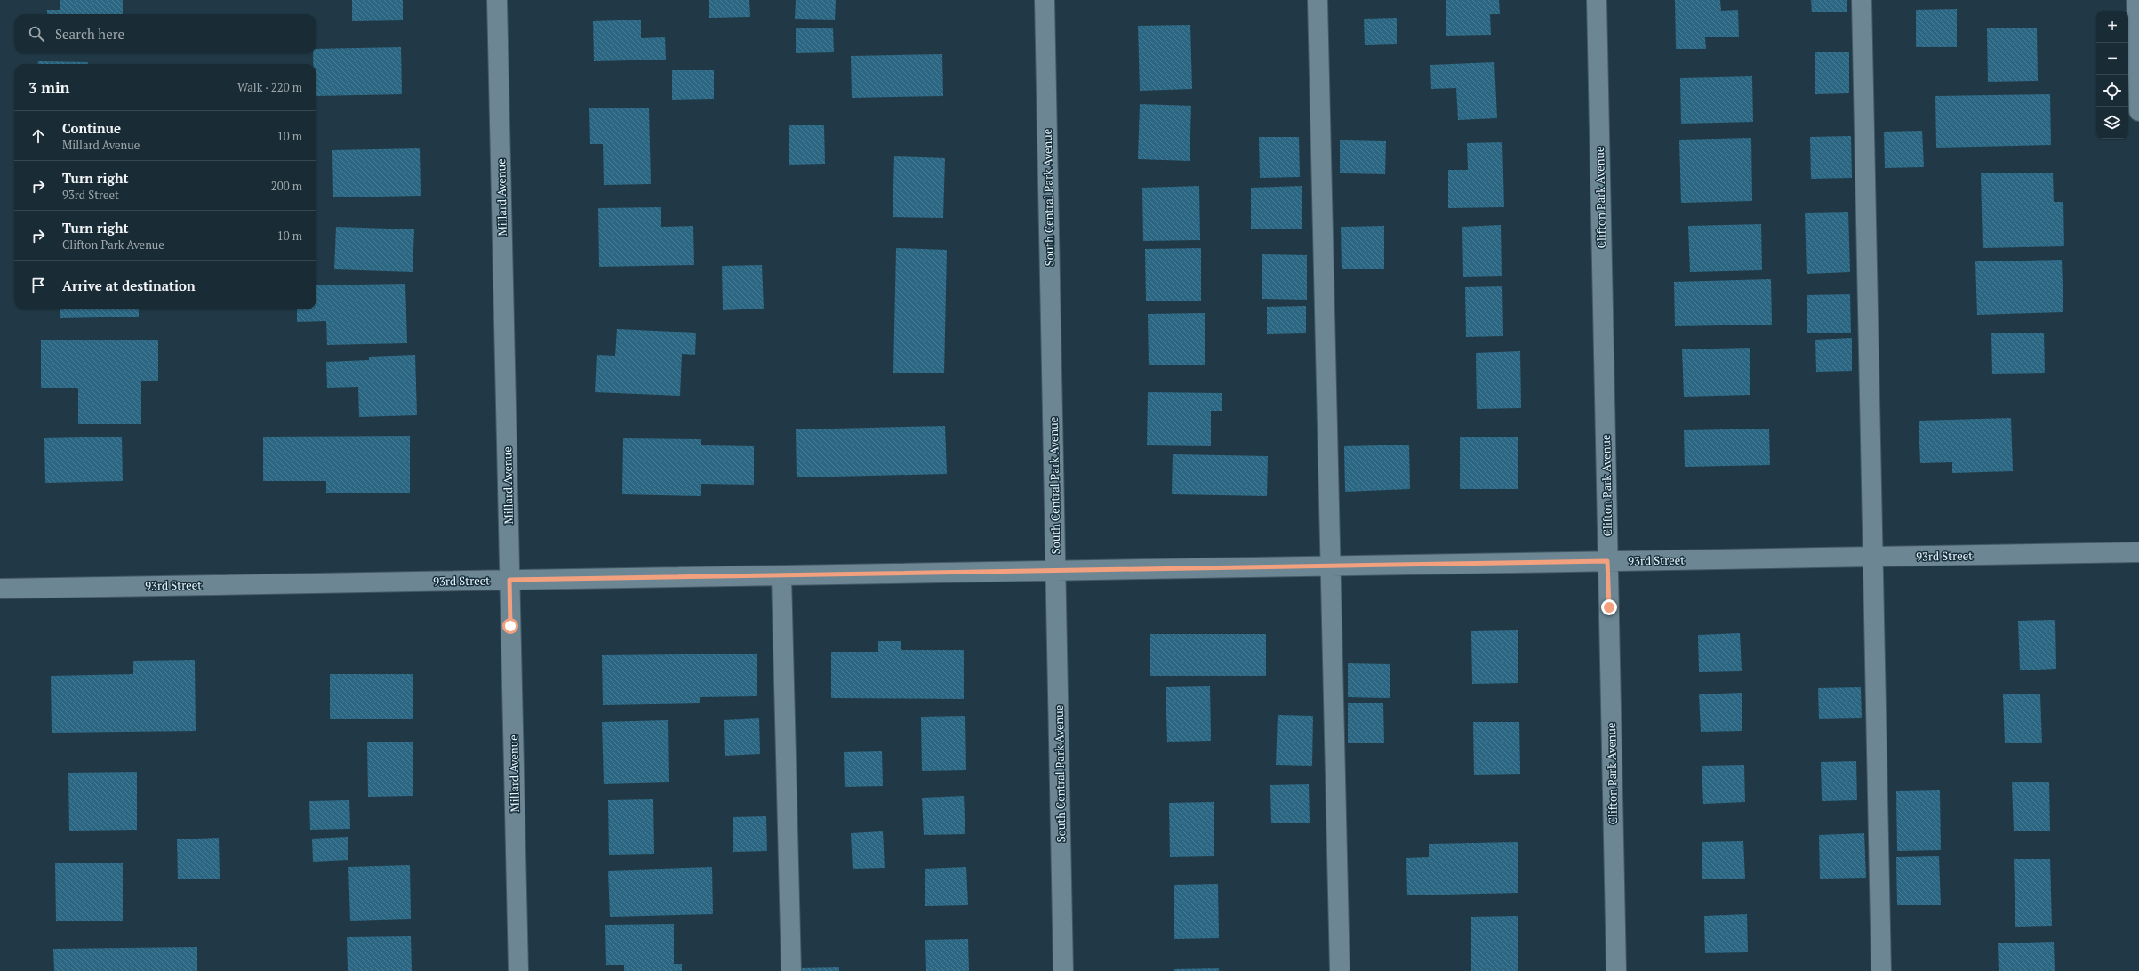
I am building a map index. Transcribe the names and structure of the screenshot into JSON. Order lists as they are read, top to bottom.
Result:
{
  "streets": {
    "street": [
      "Millard Avenue",
      "South Central Park Avenue",
      "Clifton Park Avenue",
      "93rd Street"
    ]
  },
  "crossings": [
    ["Millard Avenue", "93rd Street"],
    ["South Central Park Avenue", "93rd Street"],
    ["Clifton Park Avenue", "93rd Street"]
  ],
  "page": {
    "map_buttons": ["+", "−"],
    "search": "Search here",
    "heading": ["3 min", "Walk · 220 m"],
    "list": [
      ["Continue", "Millard Avenue", "10 m"],
      ["Turn right", "93rd Street", "200 m"],
      ["Turn right", "Clifton Park Avenue", "10 m"],
      "Arrive at destination"
    ]
  }
}
